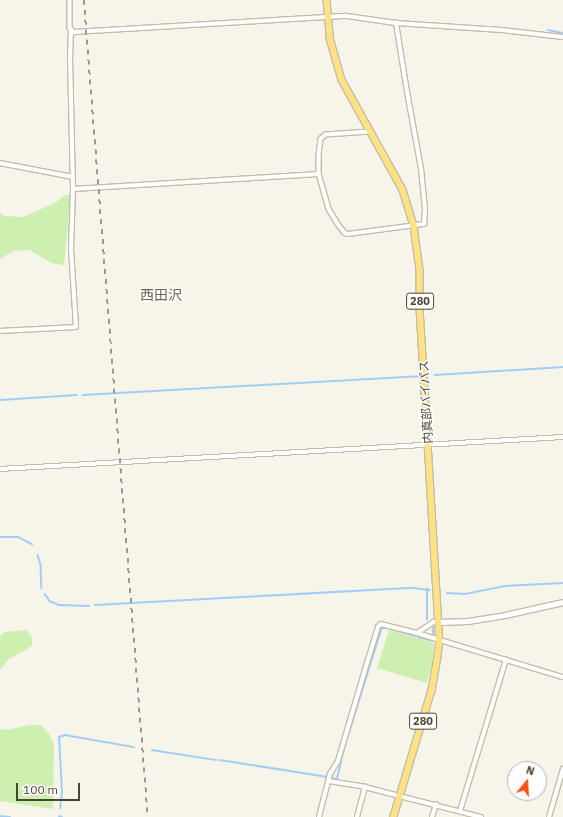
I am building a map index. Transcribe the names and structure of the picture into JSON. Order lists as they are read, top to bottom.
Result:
{
  "streets": {
    "highway": ["280", "内真部バイパス"]
  },
  "districts": ["西田沢"],
  "scale_bar": "100 m",
  "north": "top"
}
